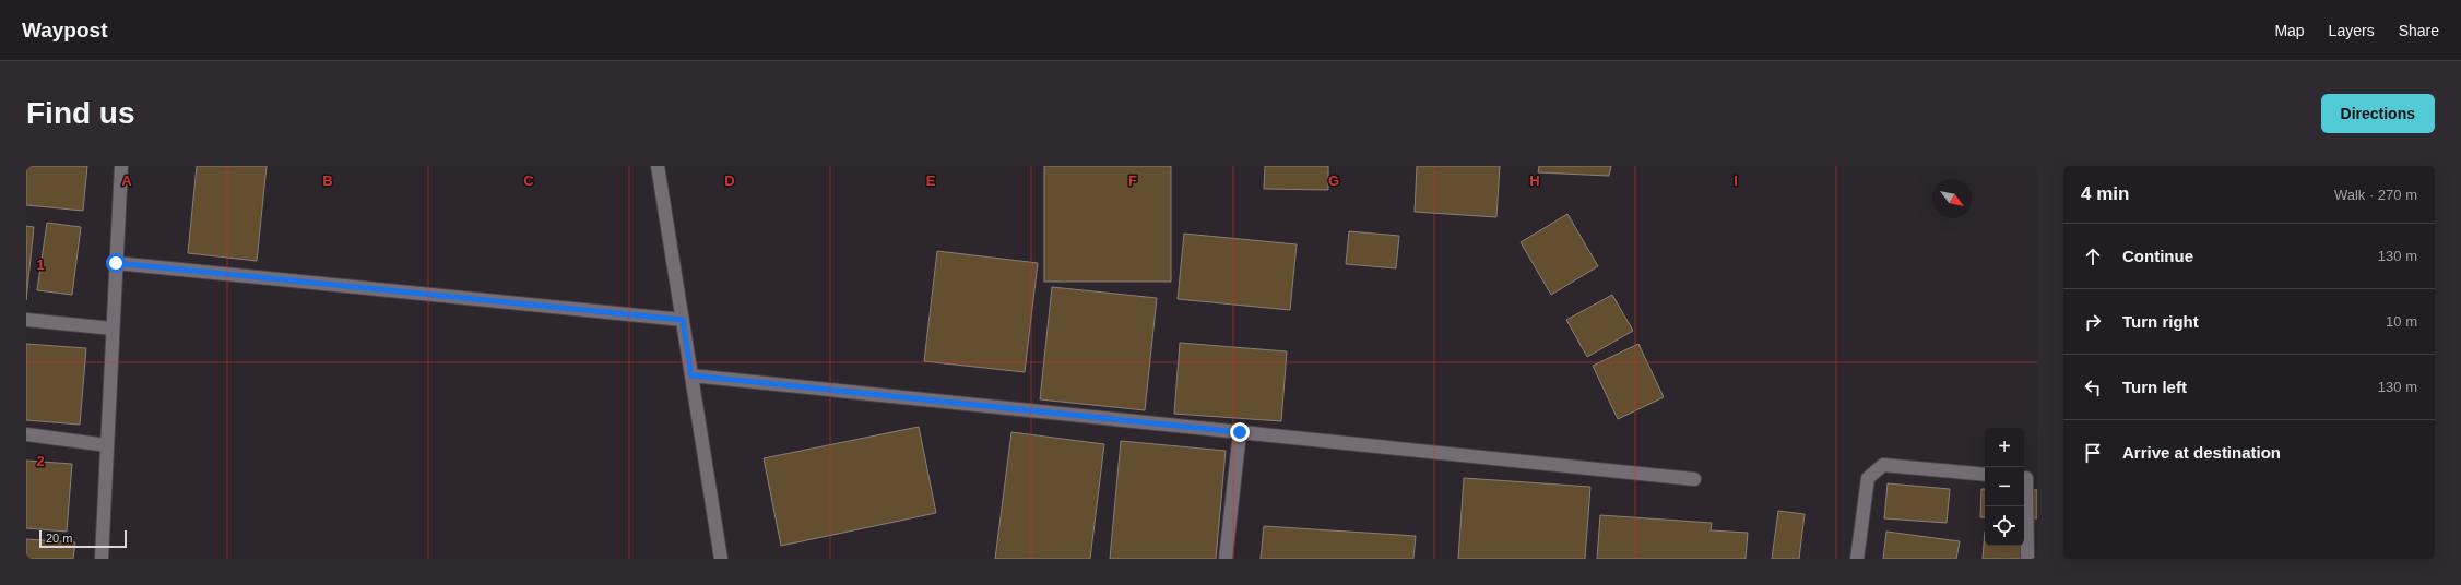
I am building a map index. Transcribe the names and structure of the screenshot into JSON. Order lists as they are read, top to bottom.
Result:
{
  "scale_bar": "20 m",
  "north": "bottom right",
  "page": {
    "header": "Waypost",
    "nav": ["Map", "Layers", "Share"],
    "buttons": "Directions",
    "title": "Find us",
    "heading": ["4 min", "Walk · 270 m"],
    "list": [
      ["Continue", "130 m"],
      ["Turn right", "10 m"],
      ["Turn left", "130 m"],
      "Arrive at destination"
    ],
    "map_buttons": ["+", "−"],
    "scale": "20 m"
  },
  "grid": {
    "columns": [
      "A",
      "B",
      "C",
      "D",
      "E",
      "F",
      "G",
      "H",
      "I"
    ],
    "rows": ["1", "2"]
  }
}
